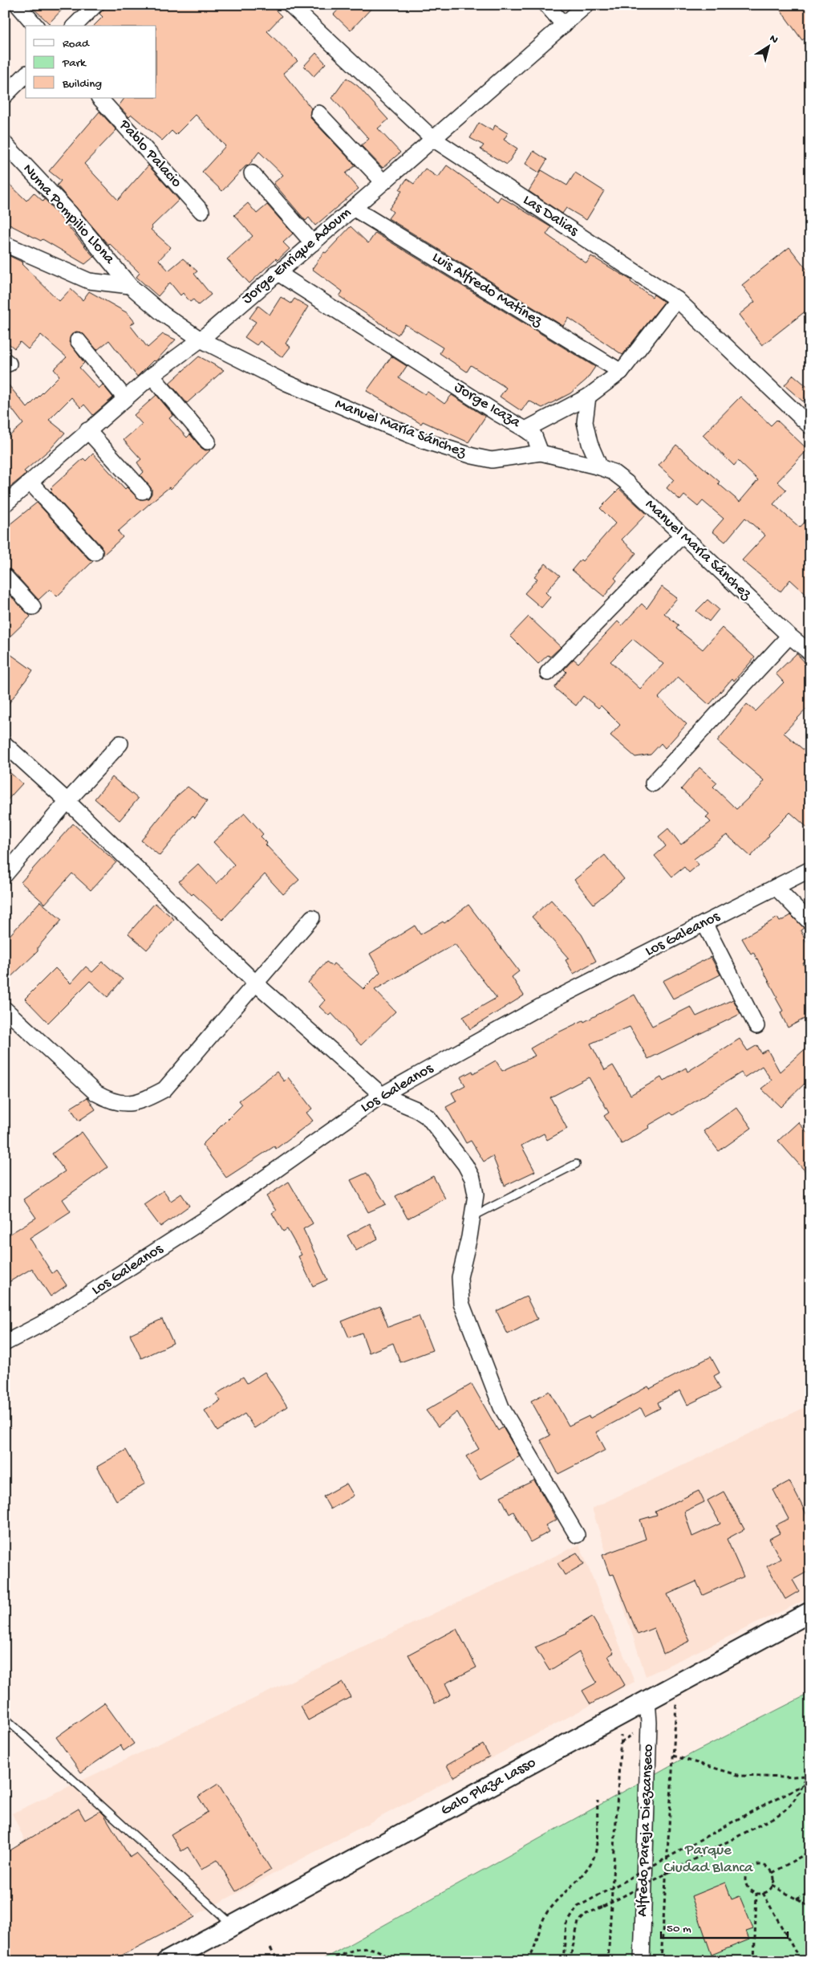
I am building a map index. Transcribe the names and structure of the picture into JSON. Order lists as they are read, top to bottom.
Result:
{
  "streets": {
    "street": [
      "Pablo Palacio",
      "Numa Pompilio Llona",
      "Las Dalias",
      "Jorge Enrique Adoum",
      "Luis Alfredo Matínez",
      "Jorge Icaza",
      "Manuel María Sánchez",
      "Los Galeanos",
      "Galo Plaza Lasso",
      "Alfredo Pareja Diezcanseco"
    ]
  },
  "crossings": [
    ["Numa Pompilio Llona", "Manuel María Sánchez"],
    ["Las Dalias", "Jorge Enrique Adoum"],
    ["Las Dalias", "Jorge Icaza"],
    ["Jorge Enrique Adoum", "Luis Alfredo Matínez"],
    ["Jorge Enrique Adoum", "Jorge Icaza"],
    ["Jorge Enrique Adoum", "Manuel María Sánchez"],
    ["Luis Alfredo Matínez", "Jorge Icaza"],
    ["Galo Plaza Lasso", "Alfredo Pareja Diezcanseco"]
  ],
  "parks": ["Parque Ciudad Blanca"],
  "legend": ["Road", "Park", "Building"],
  "scale_bar": "50 m",
  "north": "top right"
}
